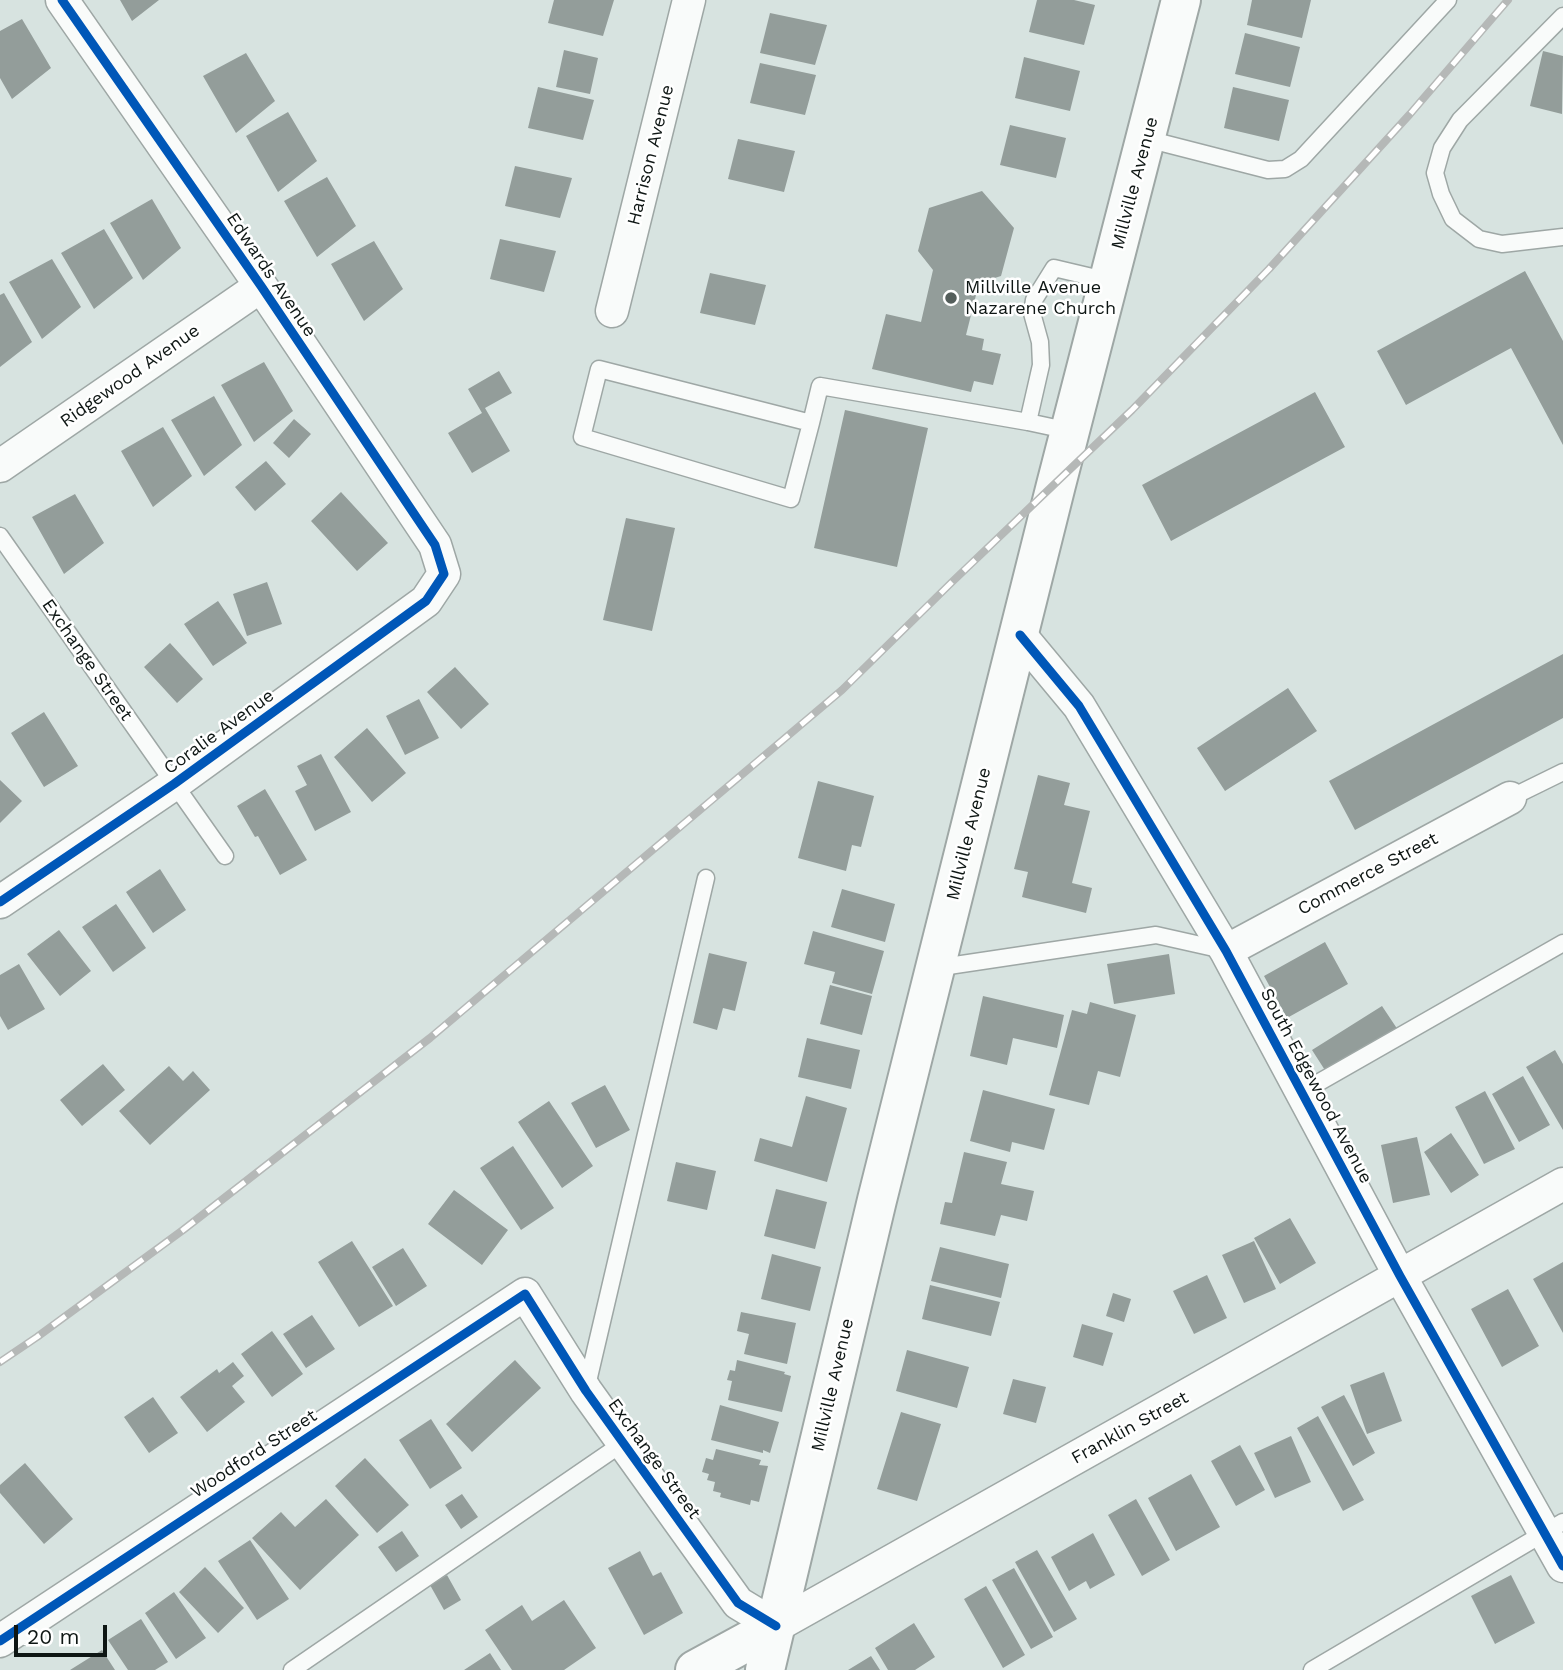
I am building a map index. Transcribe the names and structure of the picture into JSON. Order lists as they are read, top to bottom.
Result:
{
  "streets": {
    "main road": ["Millville Avenue", "Franklin Street"],
    "street": [
      "Harrison Avenue",
      "Edwards Avenue",
      "Ridgewood Avenue",
      "Exchange Street",
      "Coralie Avenue",
      "Commerce Street",
      "South Edgewood Avenue",
      "Woodford Street"
    ]
  },
  "crossings": [
    ["Millville Avenue", "Exchange Street"],
    ["Millville Avenue", "South Edgewood Avenue"],
    ["Millville Avenue", "Franklin Street"],
    ["Edwards Avenue", "Ridgewood Avenue"],
    ["Edwards Avenue", "Coralie Avenue"],
    ["Exchange Street", "Coralie Avenue"],
    ["Exchange Street", "Franklin Street"],
    ["Exchange Street", "Woodford Street"],
    ["Commerce Street", "South Edgewood Avenue"],
    ["South Edgewood Avenue", "Franklin Street"]
  ],
  "places": ["Millville Avenue Nazarene Church"],
  "scale_bar": "20 m"
}
